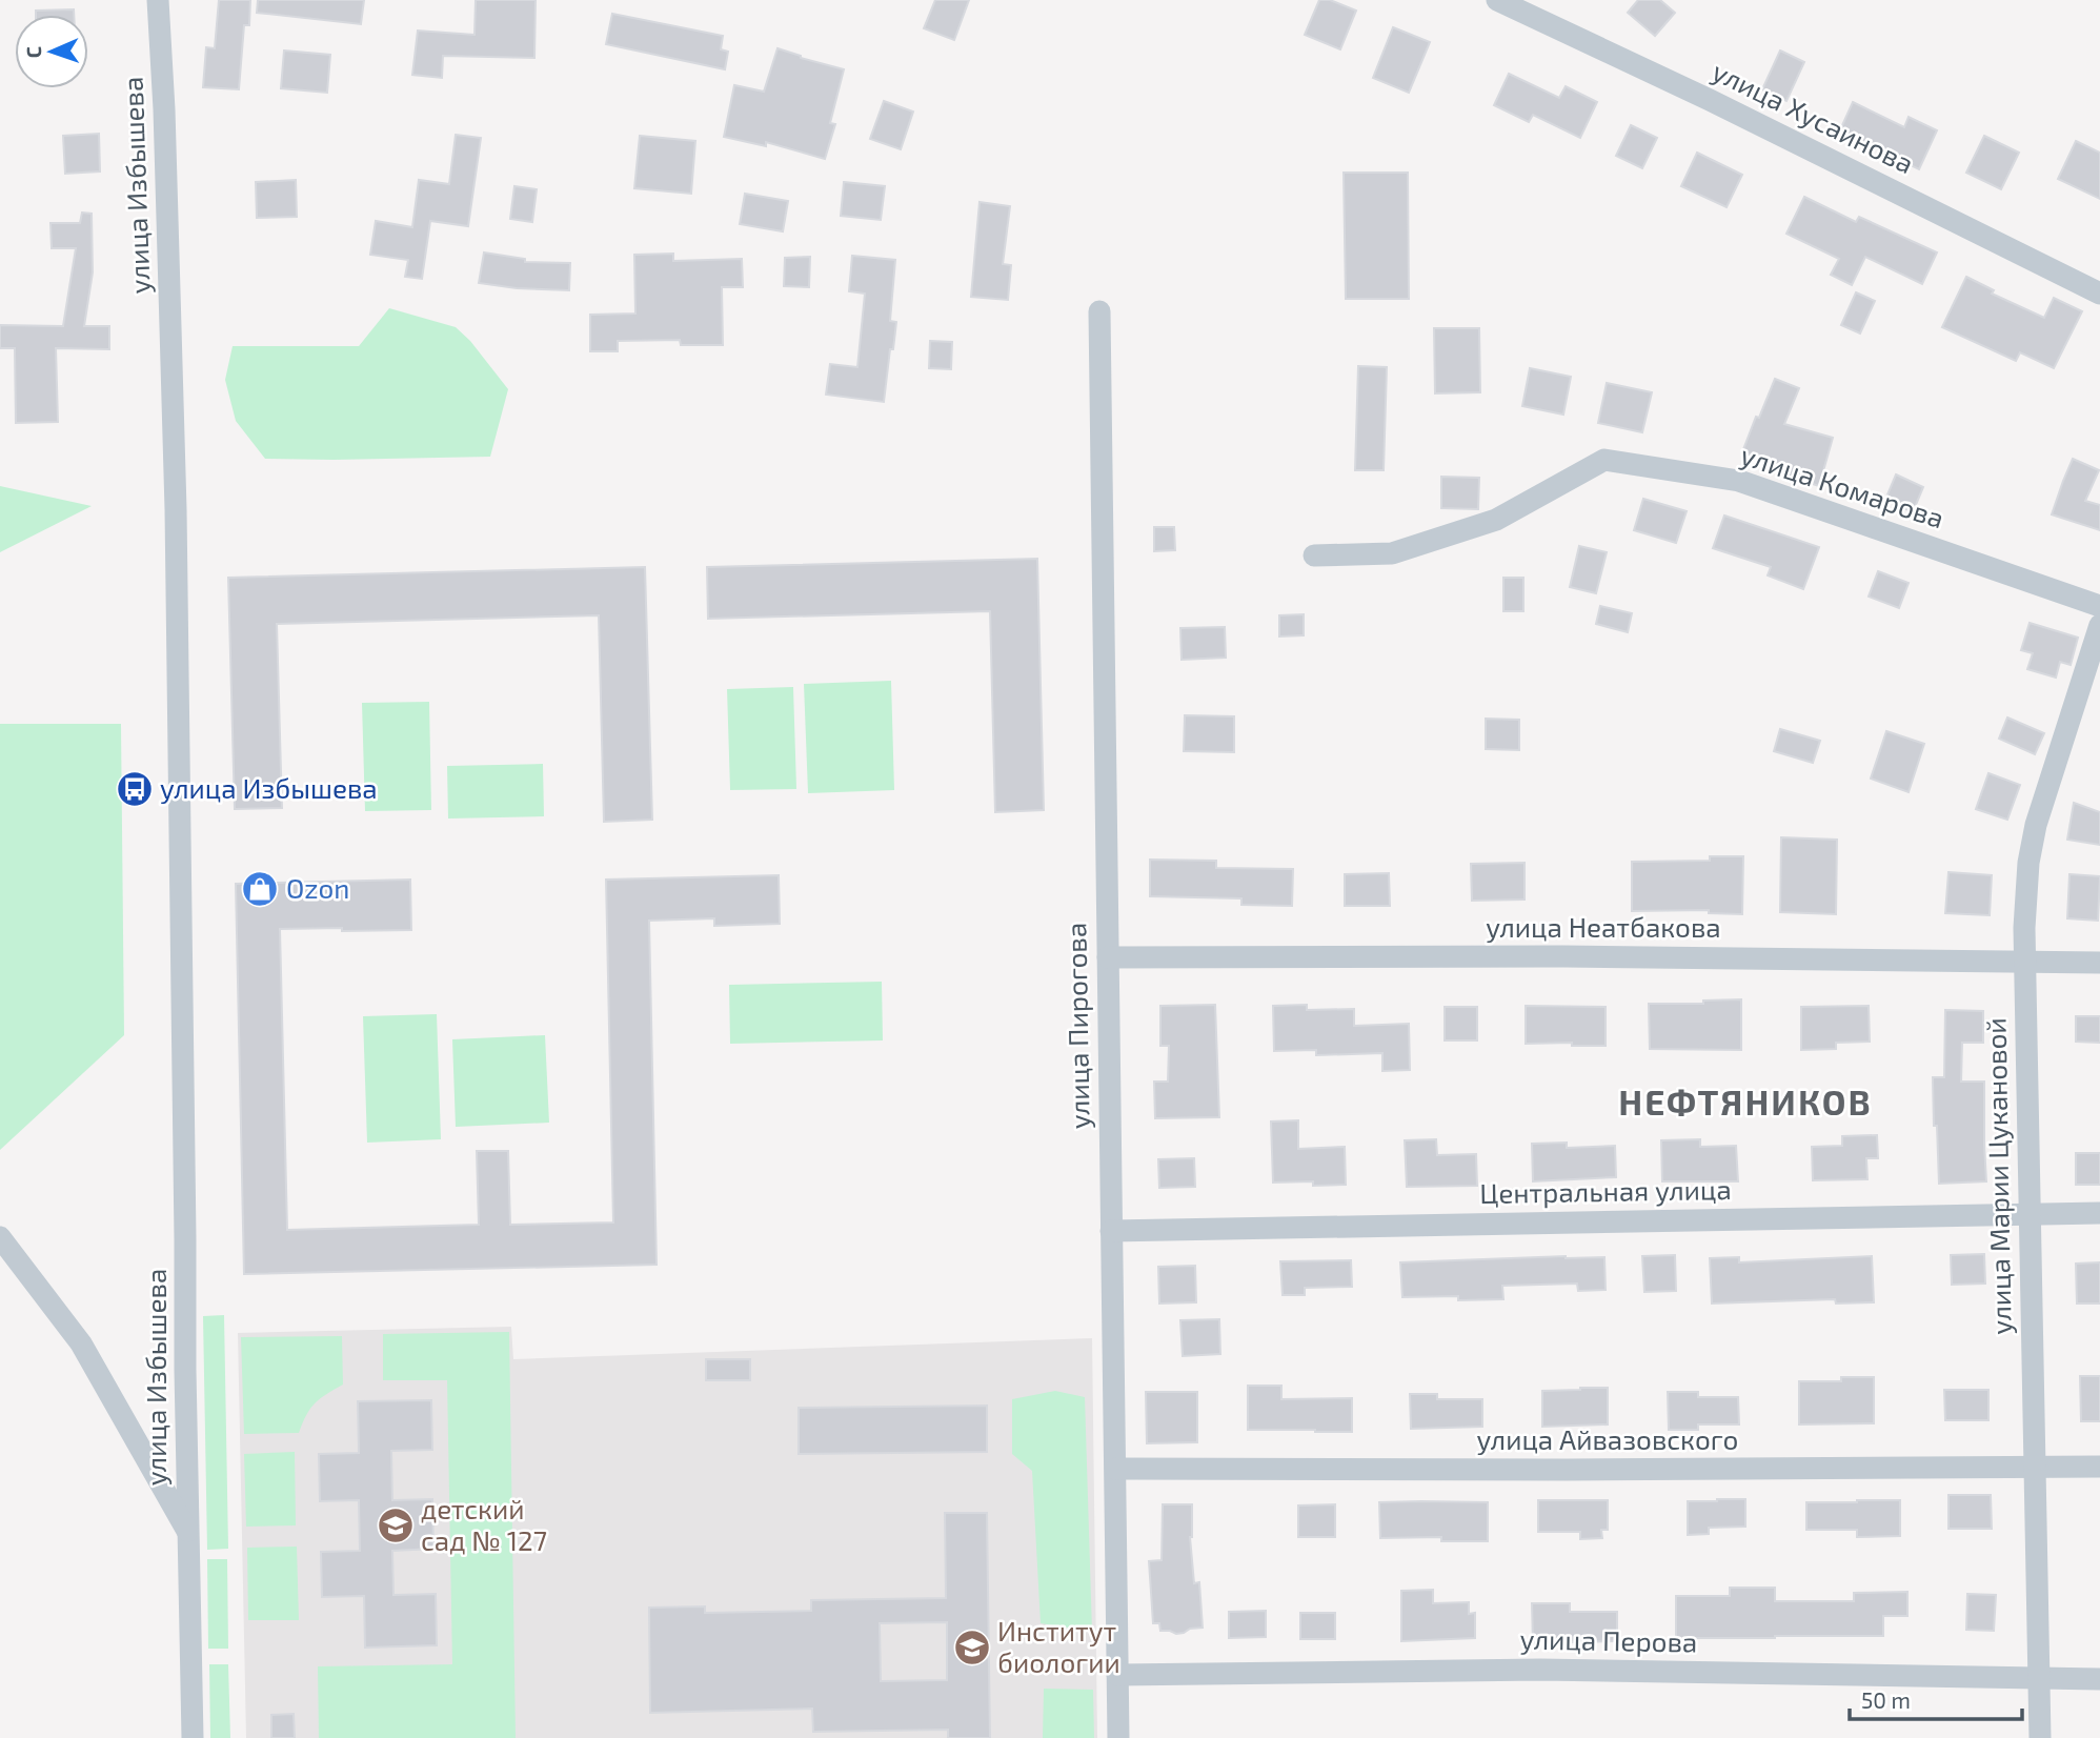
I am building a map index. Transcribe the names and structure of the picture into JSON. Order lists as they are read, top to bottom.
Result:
{
  "streets": {
    "street": [
      "улица Хусаинова",
      "улица Избышева",
      "улица Комарова",
      "улица Неатбакова",
      "улица Пирогова",
      "улица Марии Цукановой",
      "Центральная улица",
      "улица Айвазовского",
      "улица Перова"
    ]
  },
  "crossings": [
    ["улица Неатбакова", "улица Пирогова"],
    ["улица Неатбакова", "улица Марии Цукановой"],
    ["улица Пирогова", "Центральная улица"],
    ["улица Пирогова", "улица Айвазовского"],
    ["улица Пирогова", "улица Перова"],
    ["улица Марии Цукановой", "Центральная улица"],
    ["улица Марии Цукановой", "улица Айвазовского"],
    ["улица Марии Цукановой", "улица Перова"]
  ],
  "districts": ["НЕФТЯНИКОВ"],
  "places": {
    "bus stop": ["улица Избышева"],
    "shop": ["Ozon"],
    "school or university": ["детский сад № 127", "Институт биологии"]
  },
  "scale_bar": "50 m",
  "north": "left"
}
